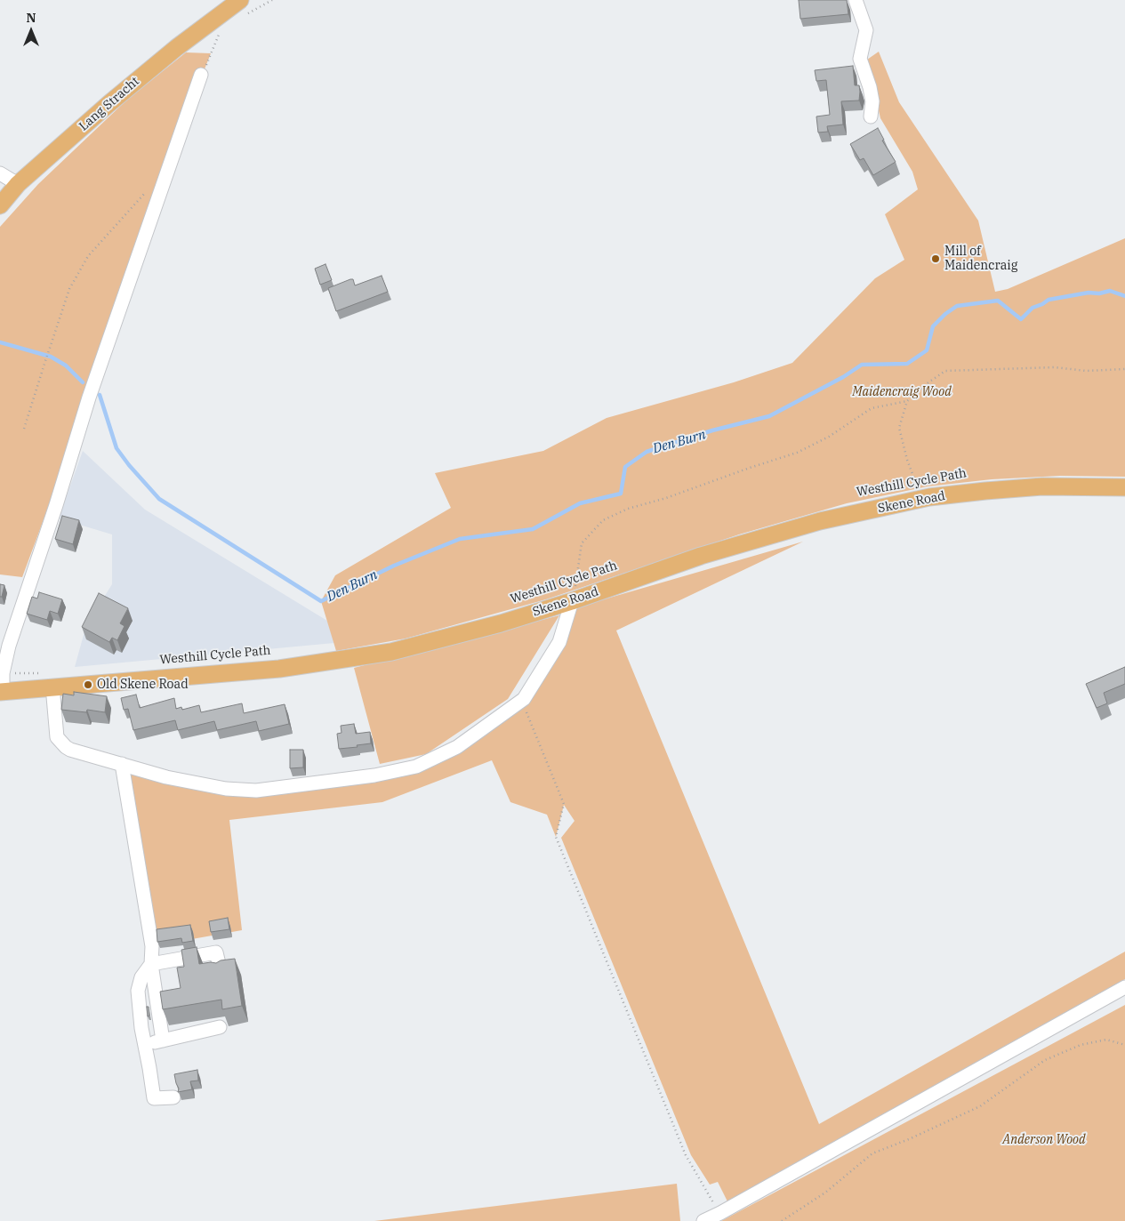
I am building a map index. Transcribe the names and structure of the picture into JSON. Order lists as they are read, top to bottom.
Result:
{
  "streets": {
    "main road": ["Lang Stracht", "Skene Road"]
  },
  "water": ["Den Burn"],
  "parks": ["Maidencraig Wood", "Anderson Wood"],
  "places": ["Mill of Maidencraig", "Old Skene Road"],
  "north": "top"
}
